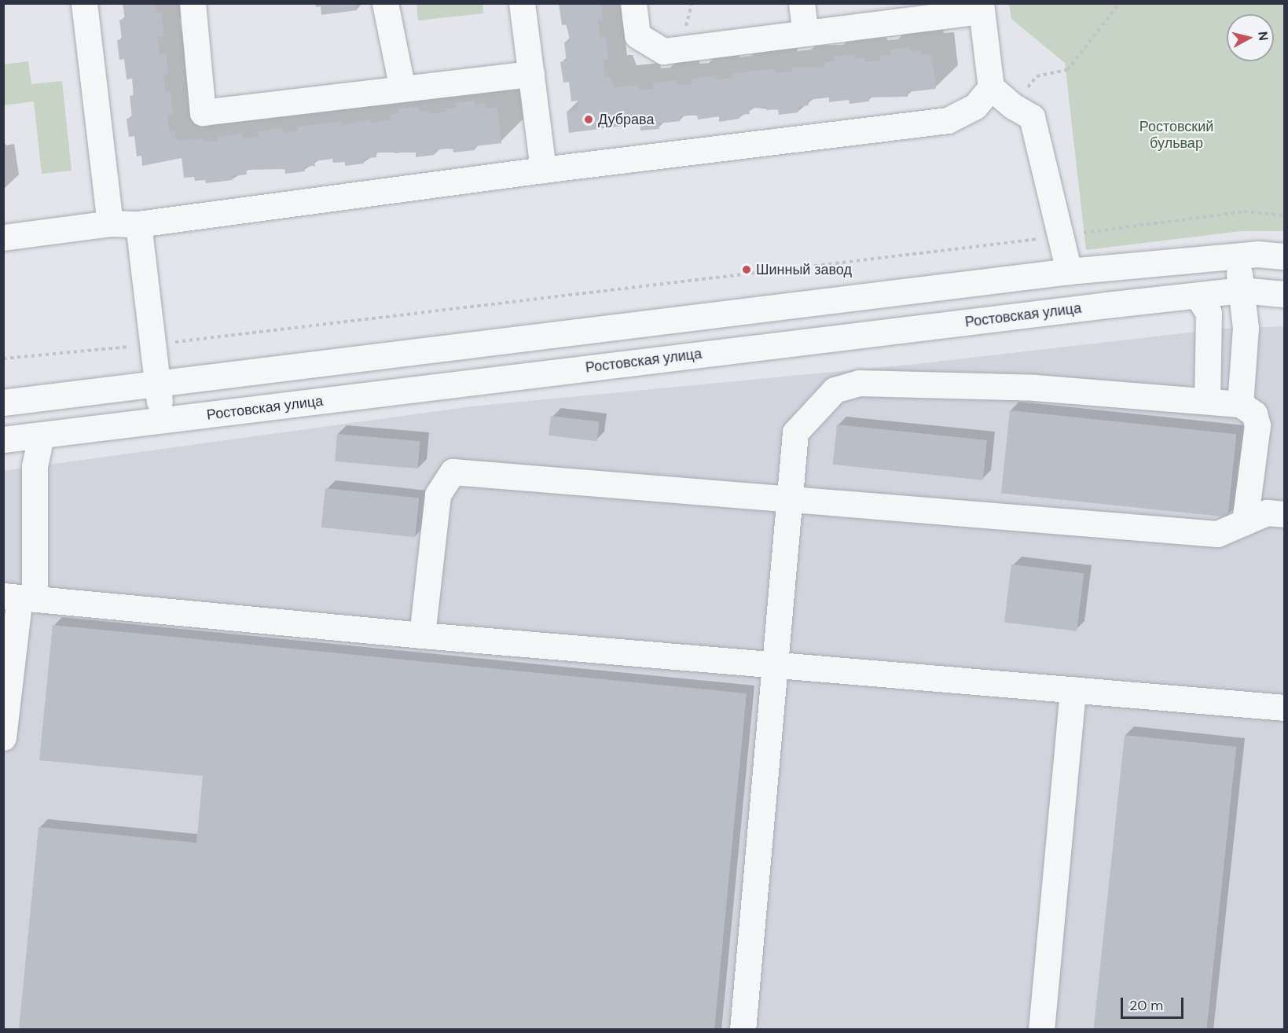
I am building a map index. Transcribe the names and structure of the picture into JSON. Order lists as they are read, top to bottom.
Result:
{
  "streets": {
    "street": ["Ростовская улица"]
  },
  "parks": ["Ростовский бульвар"],
  "places": ["Дубрава", "Шинный завод"],
  "scale_bar": "20 m",
  "north": "right"
}
